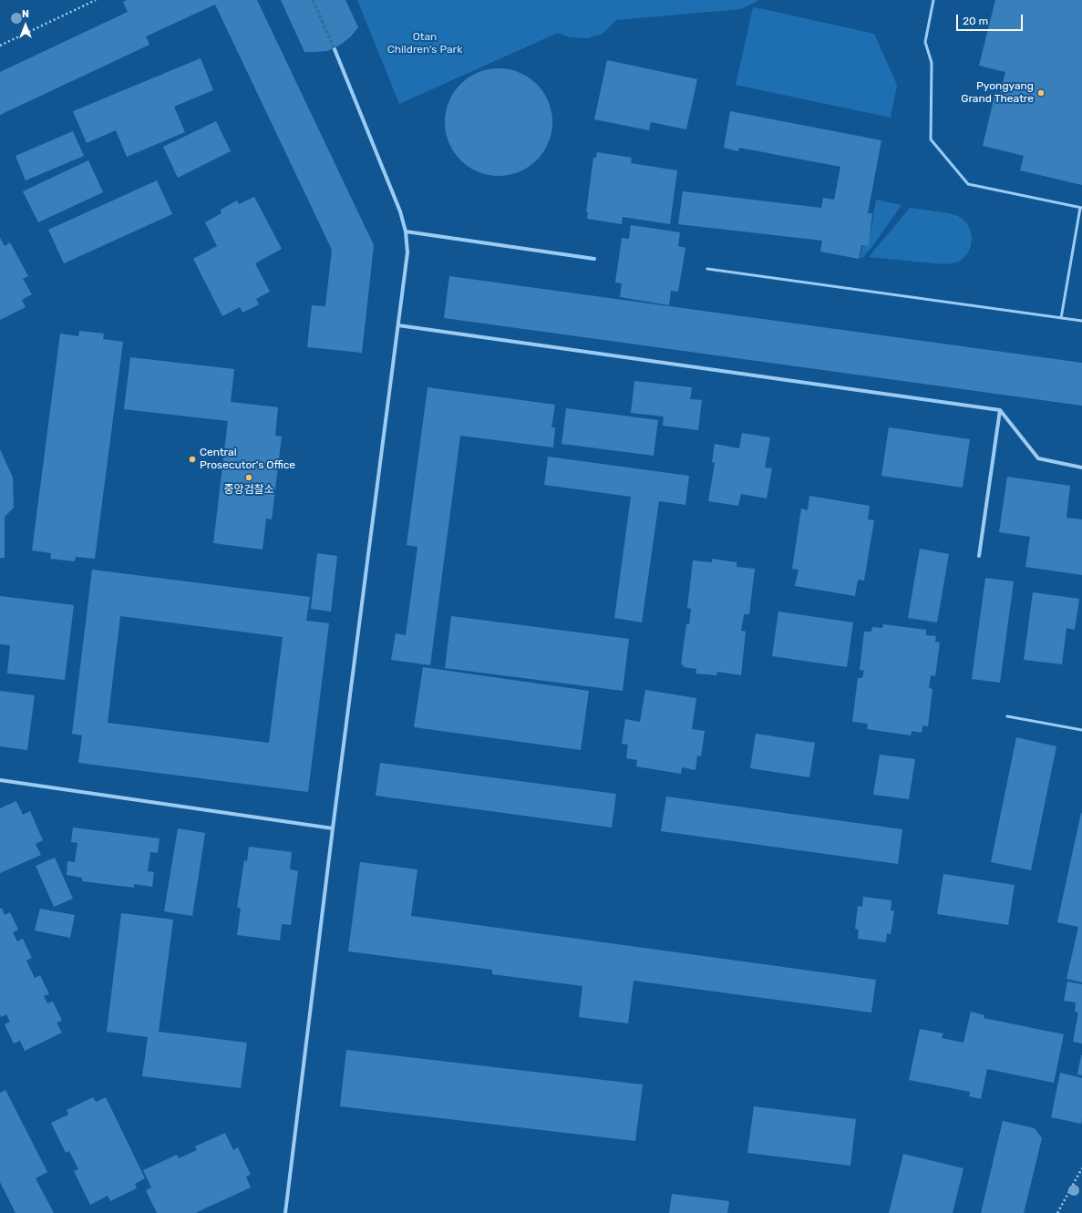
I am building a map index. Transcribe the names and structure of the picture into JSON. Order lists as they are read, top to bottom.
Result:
{
  "parks": ["Otan Children's Park"],
  "places": ["Pyongyang Grand Theatre", "Central Prosecutor's Office", "중앙검찰소"],
  "scale_bar": "20 m",
  "north": "top"
}
